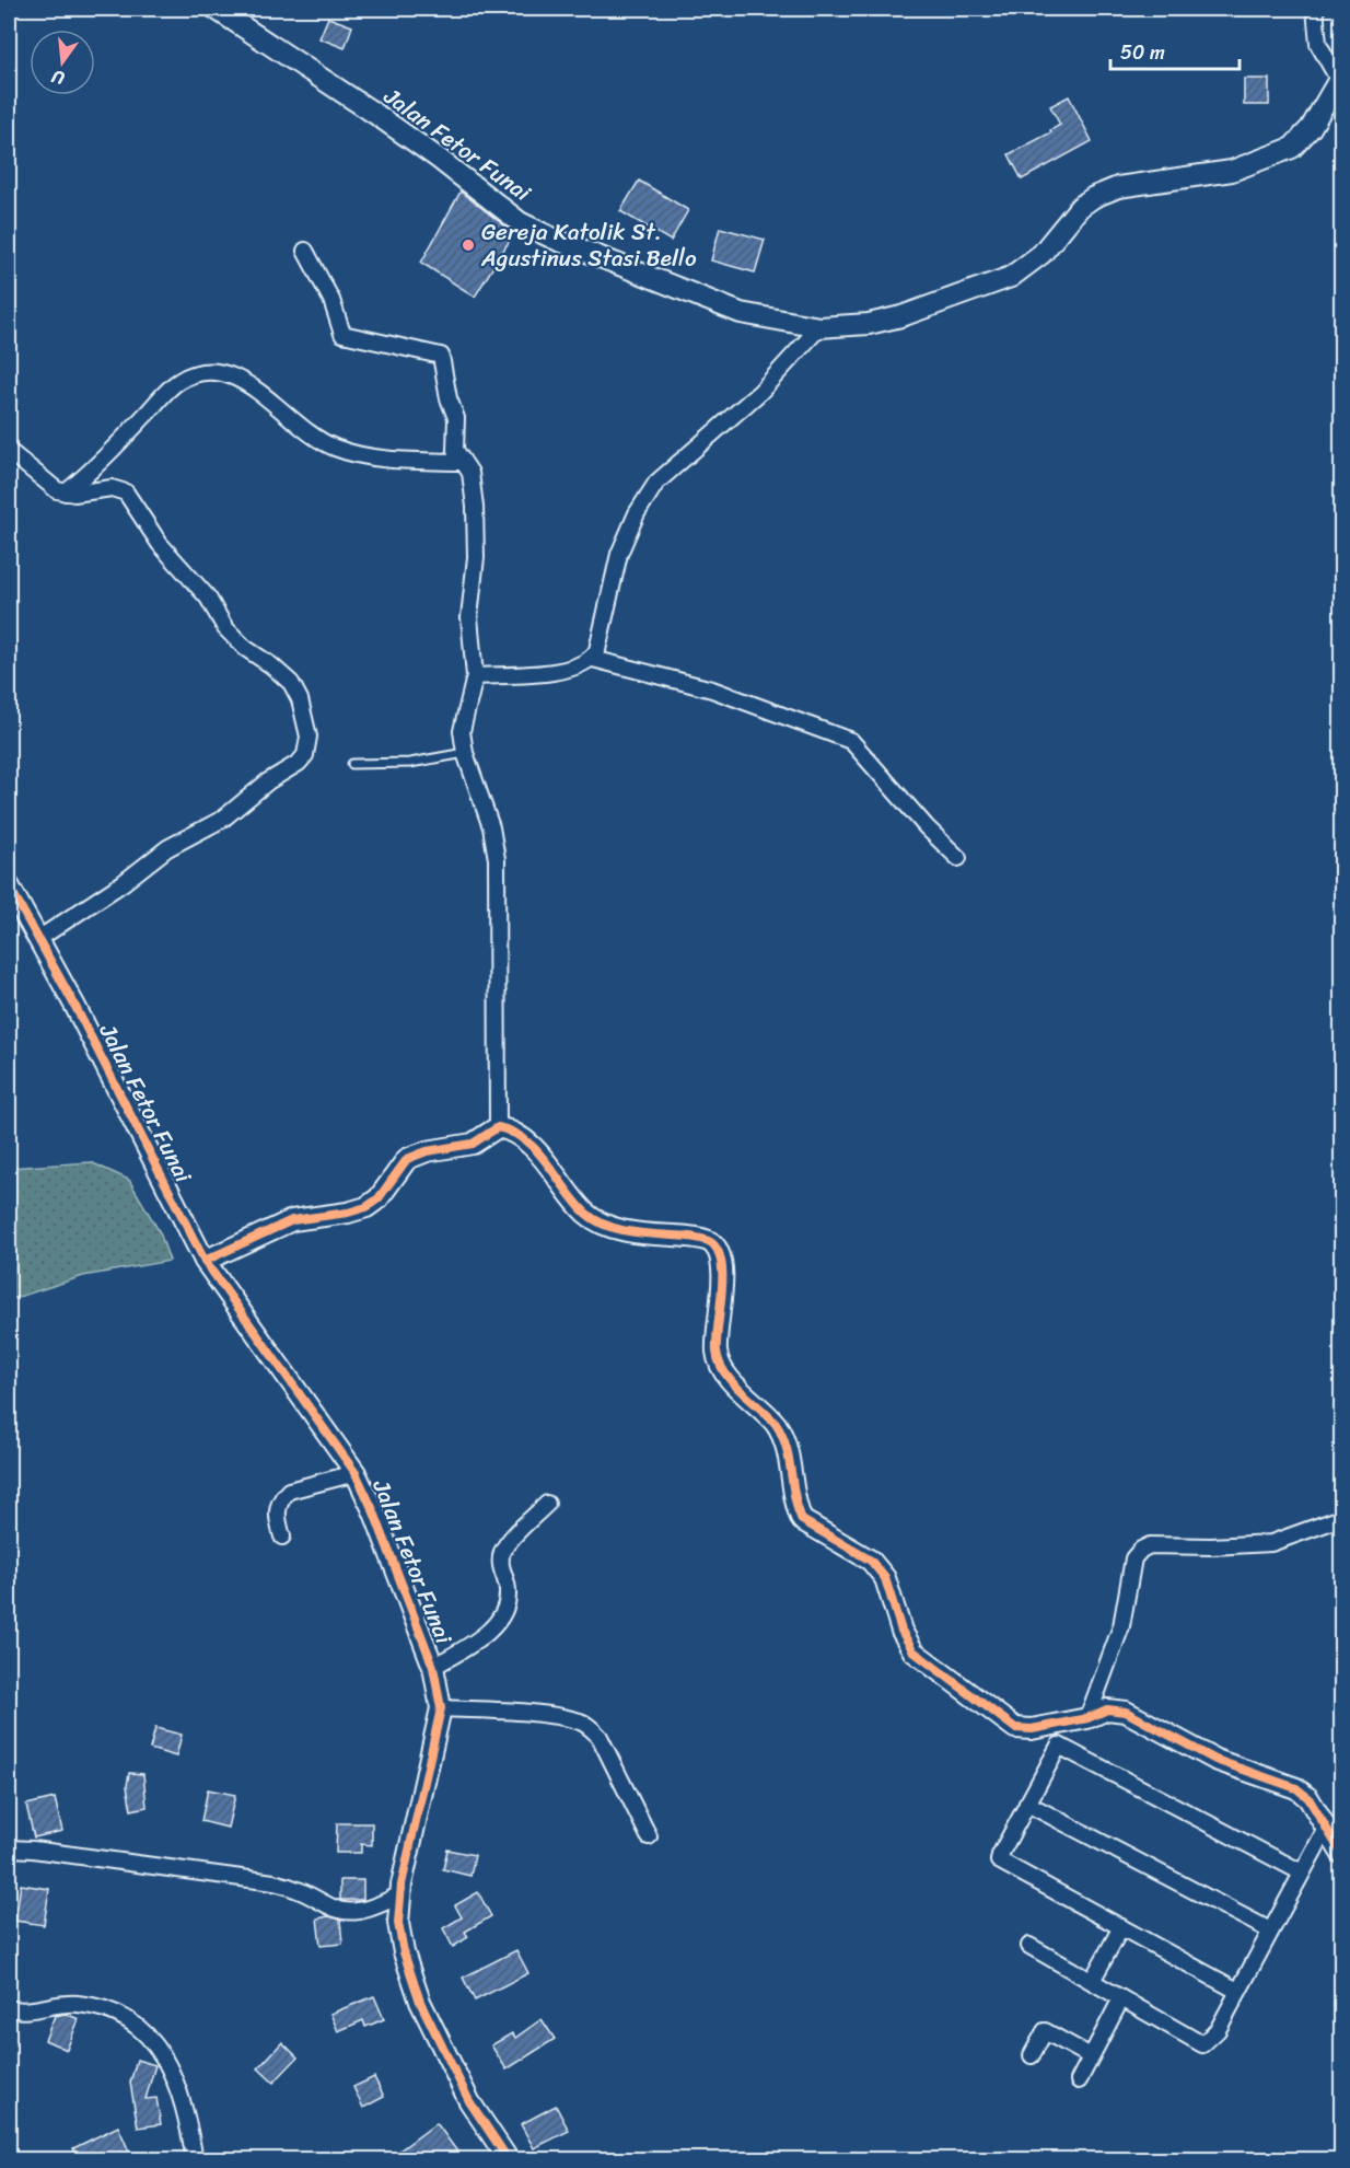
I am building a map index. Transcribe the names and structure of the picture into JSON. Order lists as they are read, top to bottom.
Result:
{
  "streets": {
    "street": ["Jalan Fetor Funai"]
  },
  "places": ["Gereja Katolik St. Agustinus Stasi Bello"],
  "scale_bar": "50 m",
  "north": "bottom"
}
